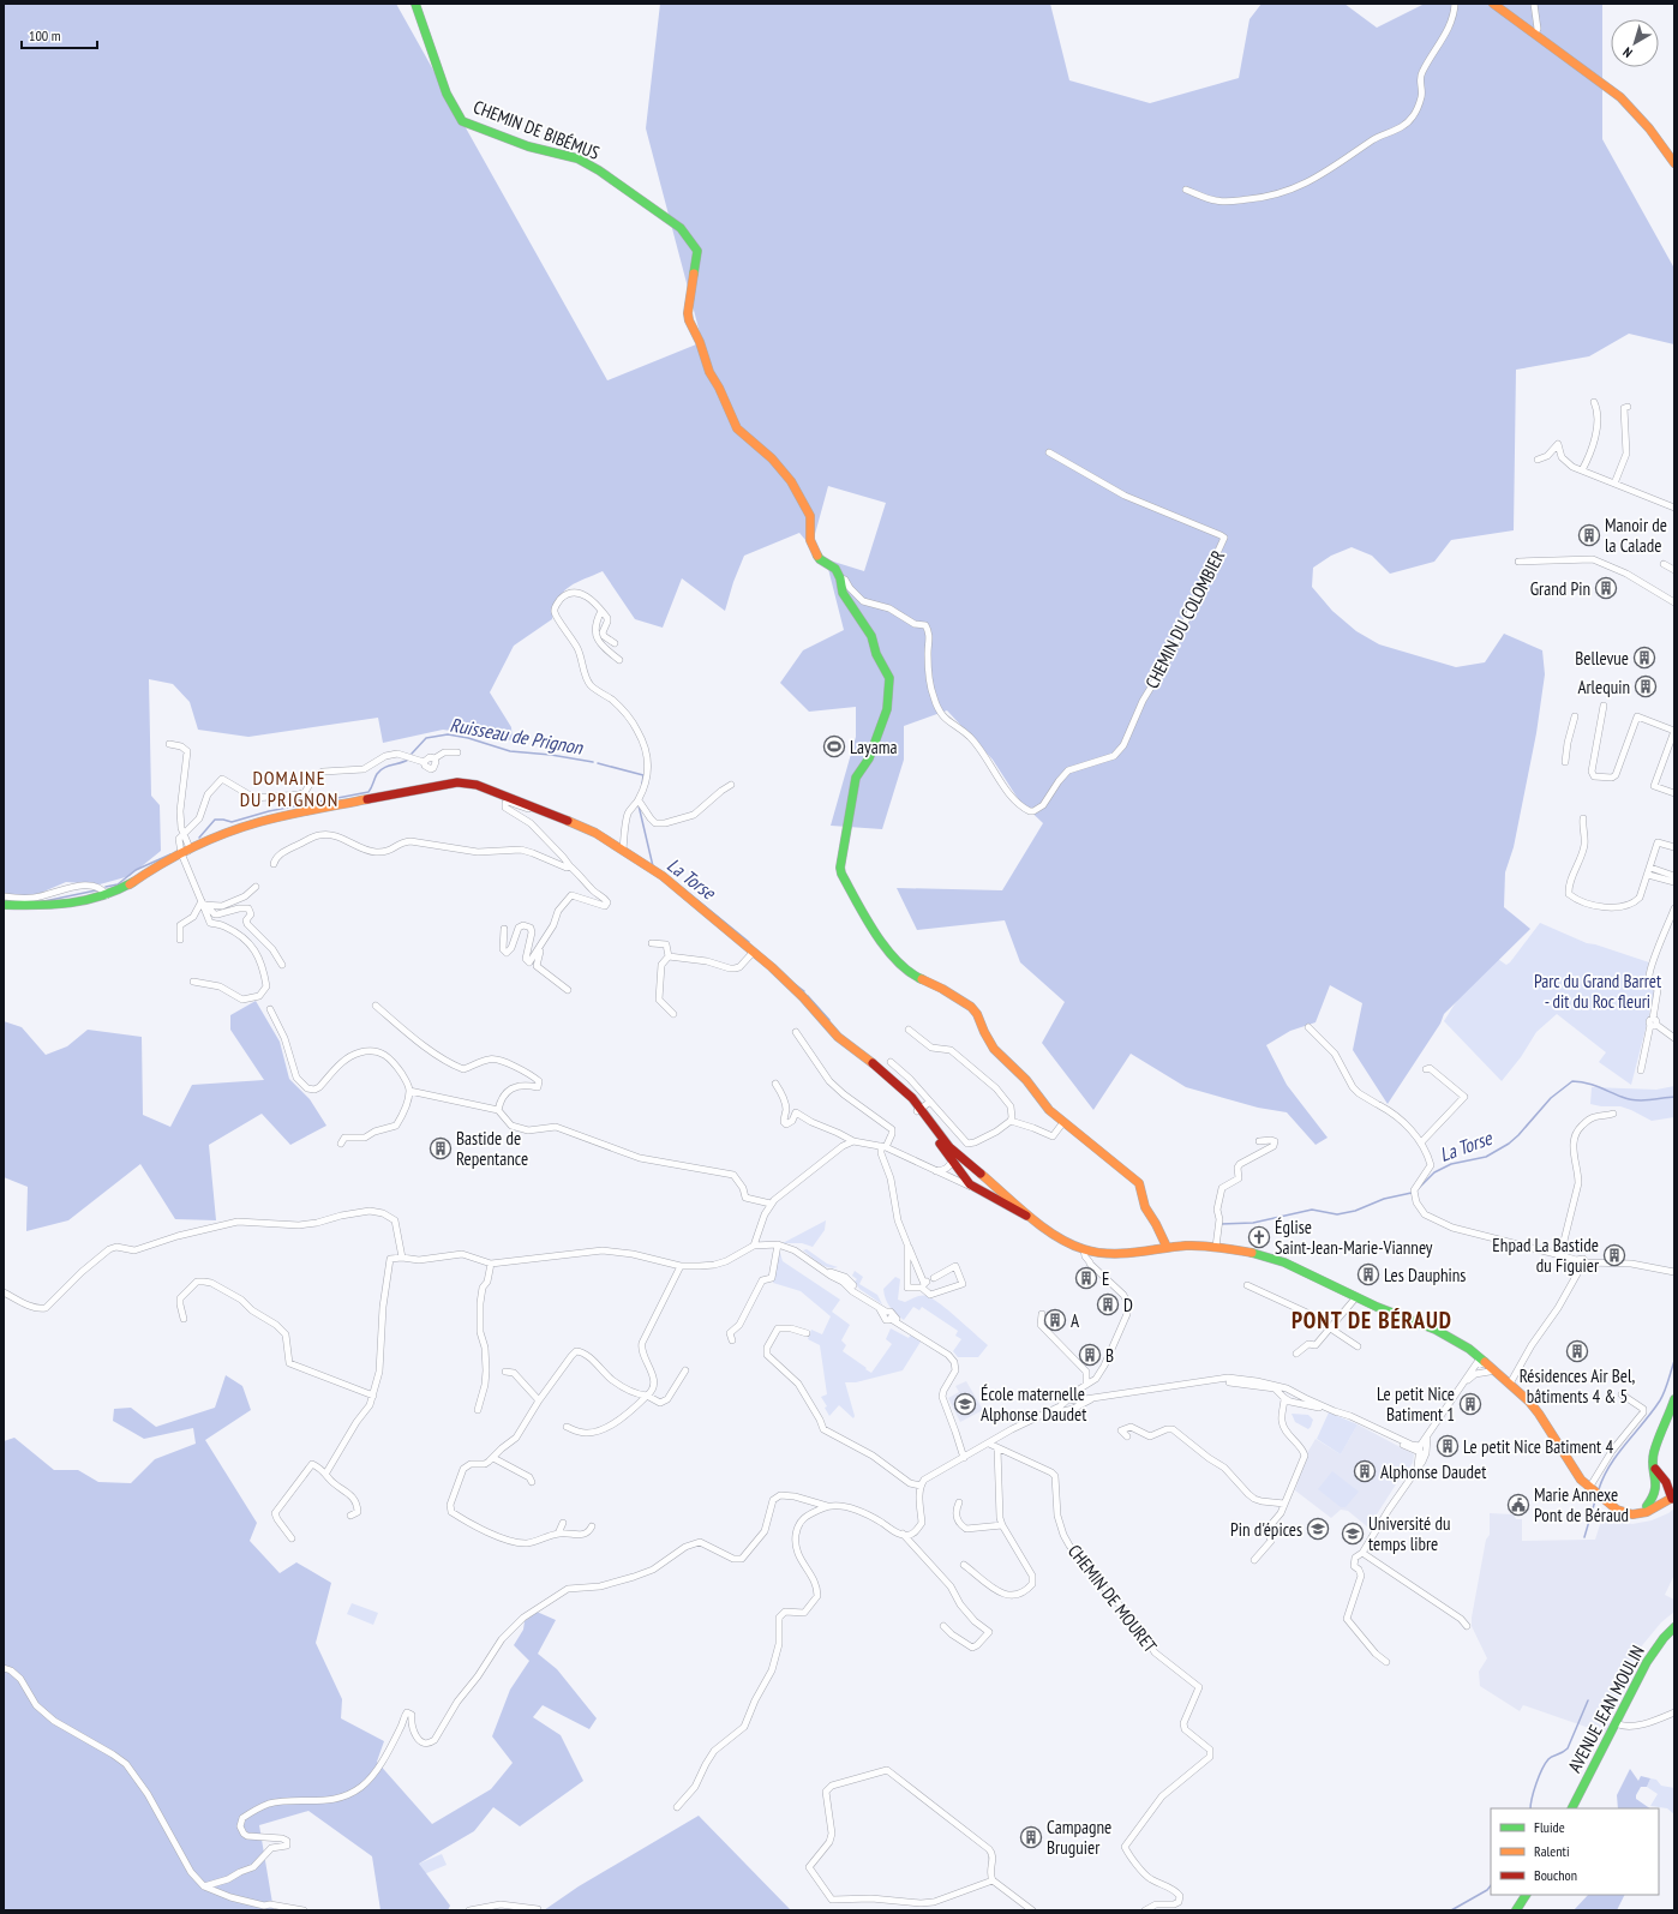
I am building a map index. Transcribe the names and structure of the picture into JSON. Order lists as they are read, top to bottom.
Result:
{
  "streets": {
    "main road": ["CHEMIN DE BIBÉMUS", "AVENUE JEAN MOULIN"],
    "street": ["CHEMIN DU COLOMBIER", "CHEMIN DE MOURET"]
  },
  "crossings": [
    ["CHEMIN DE BIBÉMUS", "CHEMIN DU COLOMBIER"]
  ],
  "districts": ["DOMAINE DU PRIGNON", "PONT DE BÉRAUD"],
  "water": ["Ruisseau de Prignon", "La Torse"],
  "parks": ["Parc du Grand Barret - dit du Roc fleuri"],
  "places": {
    "building": [
      "Manoir de la Calade",
      "Grand Pin",
      "Bellevue",
      "Arlequin",
      "Bastide de Repentance",
      "Ehpad La Bastide du Figuier",
      "Les Dauphins",
      "E",
      "D",
      "A",
      "Résidences Air Bel, bâtiments 4 & 5",
      "B",
      "Le petit Nice Batiment 1",
      "Le petit Nice Batiment 4",
      "Alphonse Daudet",
      "Campagne Bruguier"
    ],
    "sports": ["Layama"],
    "church": ["Église Saint-Jean-Marie-Vianney"],
    "school or university": ["École maternelle Alphonse Daudet", "Pin d'épices", "Université du temps libre"],
    "public building": ["Marie Annexe Pont de Béraud"]
  },
  "legend": ["Fluide", "Ralenti", "Bouchon"],
  "scale_bar": "100 m",
  "north": "bottom left"
}
